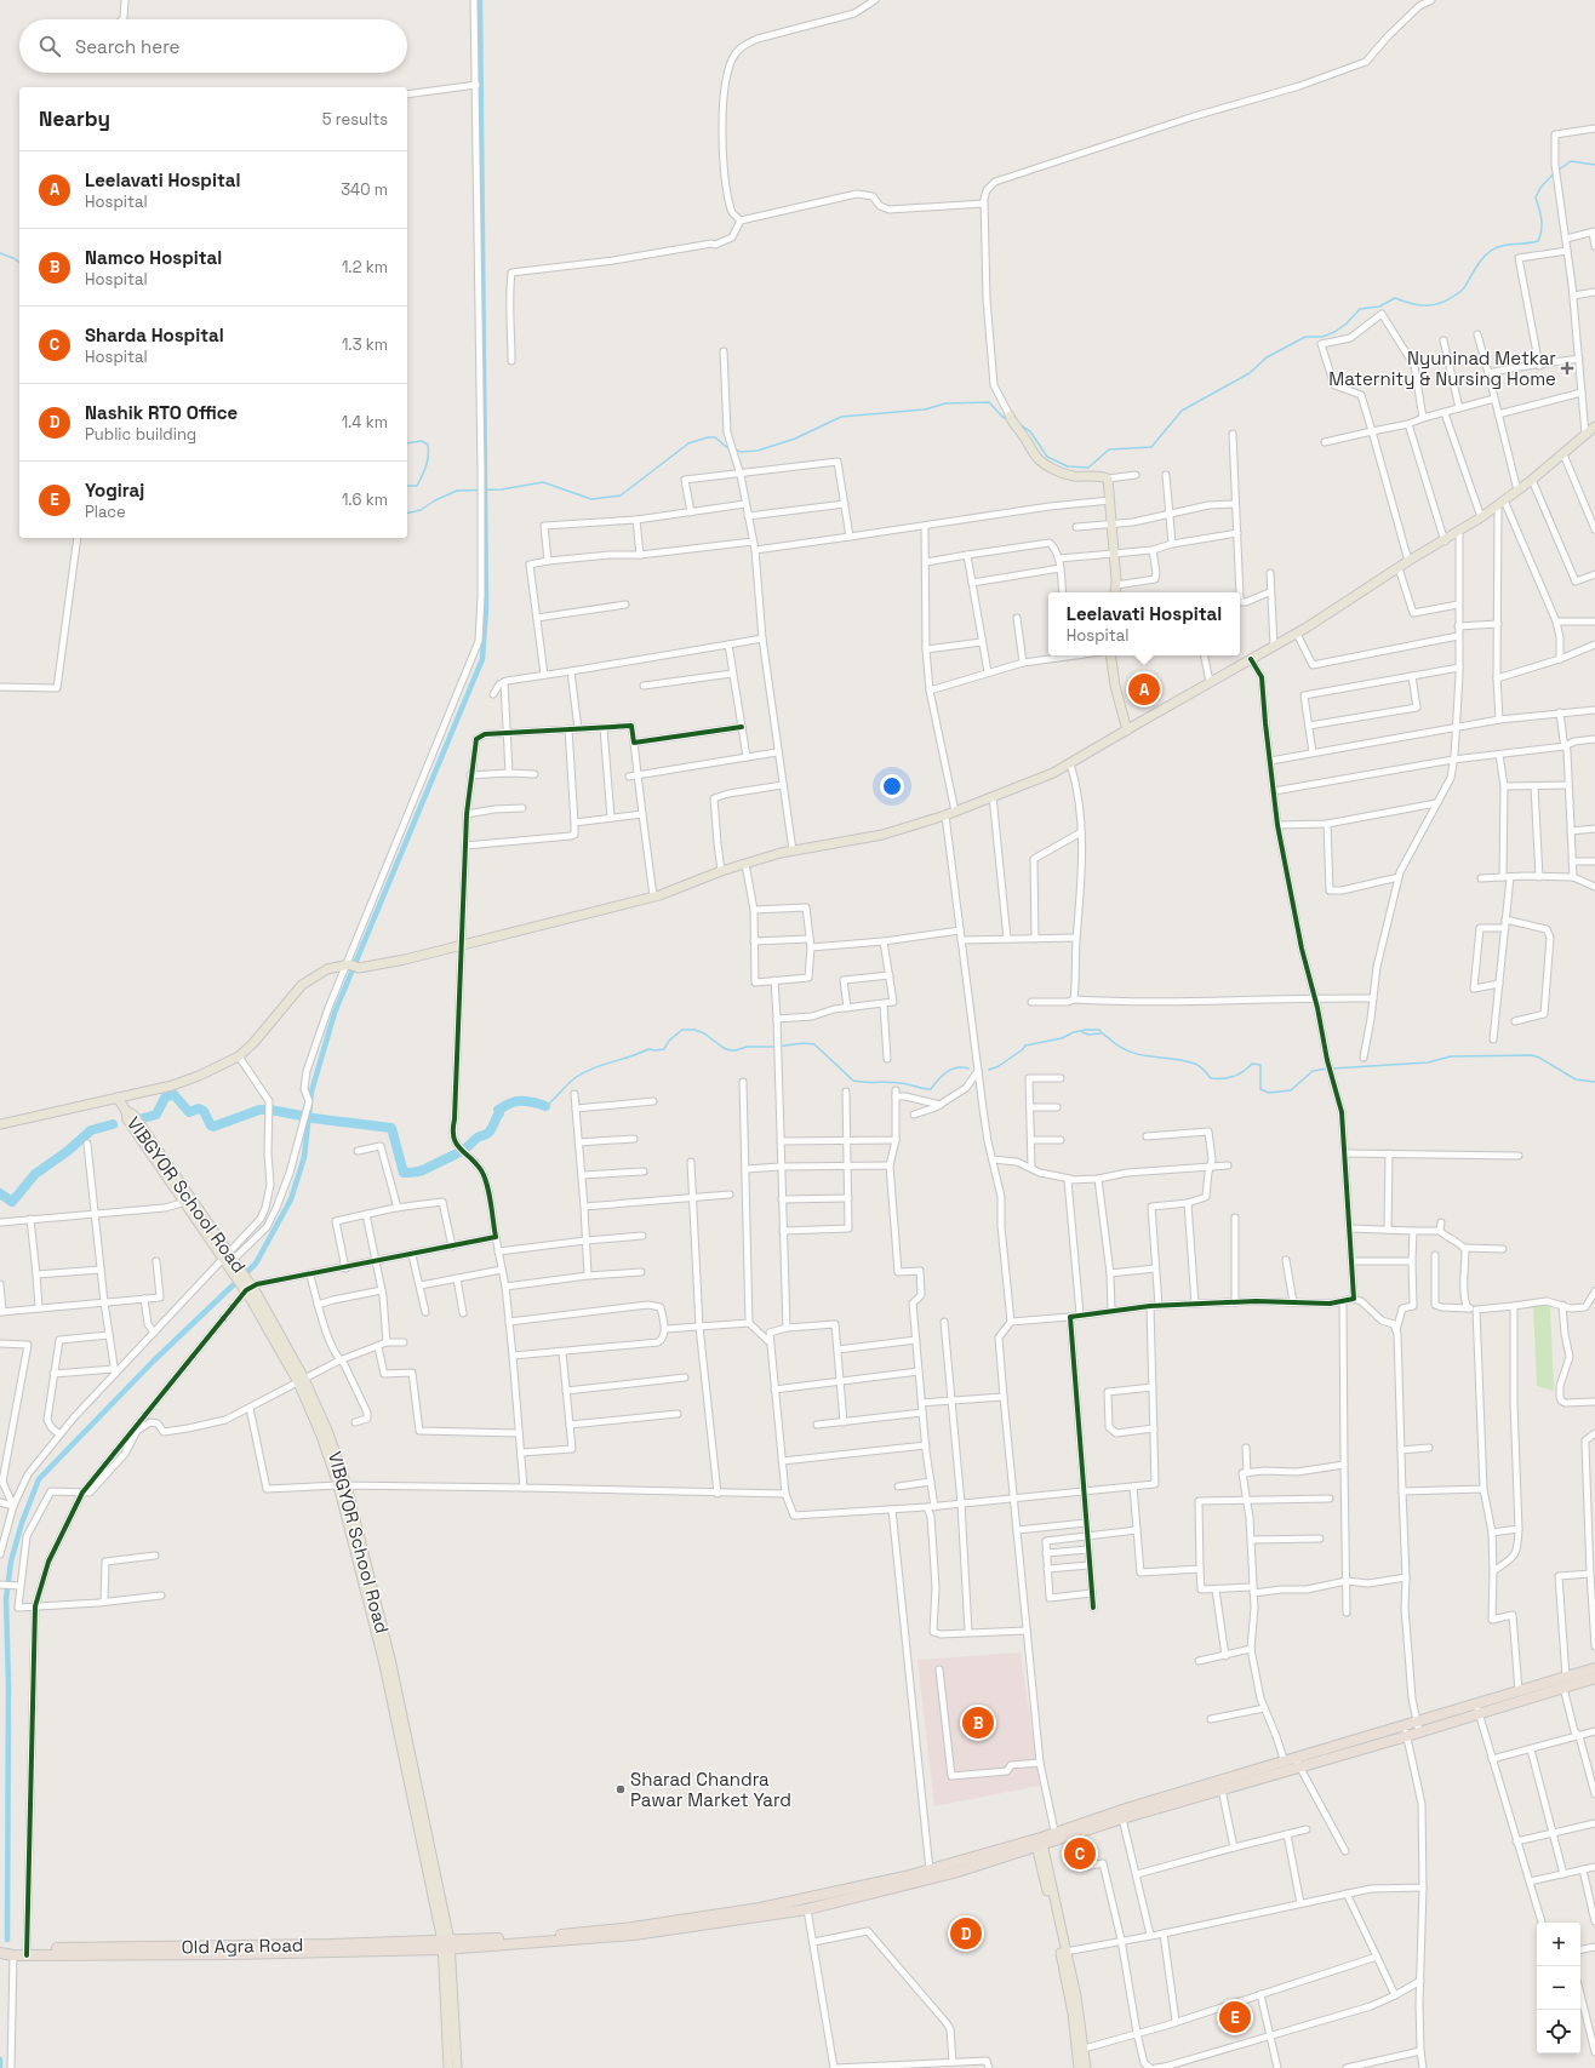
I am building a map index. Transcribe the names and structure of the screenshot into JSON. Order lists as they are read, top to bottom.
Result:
{
  "streets": {
    "main road": ["VIBGYOR School Road"]
  },
  "places": {
    "health": ["Nyuninad Metkar Maternity & Nursing Home"],
    "other": ["Sharad Chandra Pawar Market Yard"]
  },
  "page": {
    "search": "Search here",
    "heading": ["Nearby", "5 results"],
    "list": [
      {
        "mark": "A",
        "name": "Leelavati Hospital",
        "note": "Hospital",
        "value": "340 m"
      },
      {
        "mark": "B",
        "name": "Namco Hospital",
        "note": "Hospital",
        "value": "1.2 km"
      },
      {
        "mark": "C",
        "name": "Sharda Hospital",
        "note": "Hospital",
        "value": "1.3 km"
      },
      {
        "mark": "D",
        "name": "Nashik RTO Office",
        "note": "Public building",
        "value": "1.4 km"
      },
      {
        "mark": "E",
        "name": "Yogiraj",
        "note": "Place",
        "value": "1.6 km"
      }
    ],
    "popup": ["Leelavati Hospital", "Hospital"],
    "pins": [
      "A",
      "B",
      "C",
      "D",
      "E"
    ],
    "map_buttons": ["+", "−"]
  }
}
